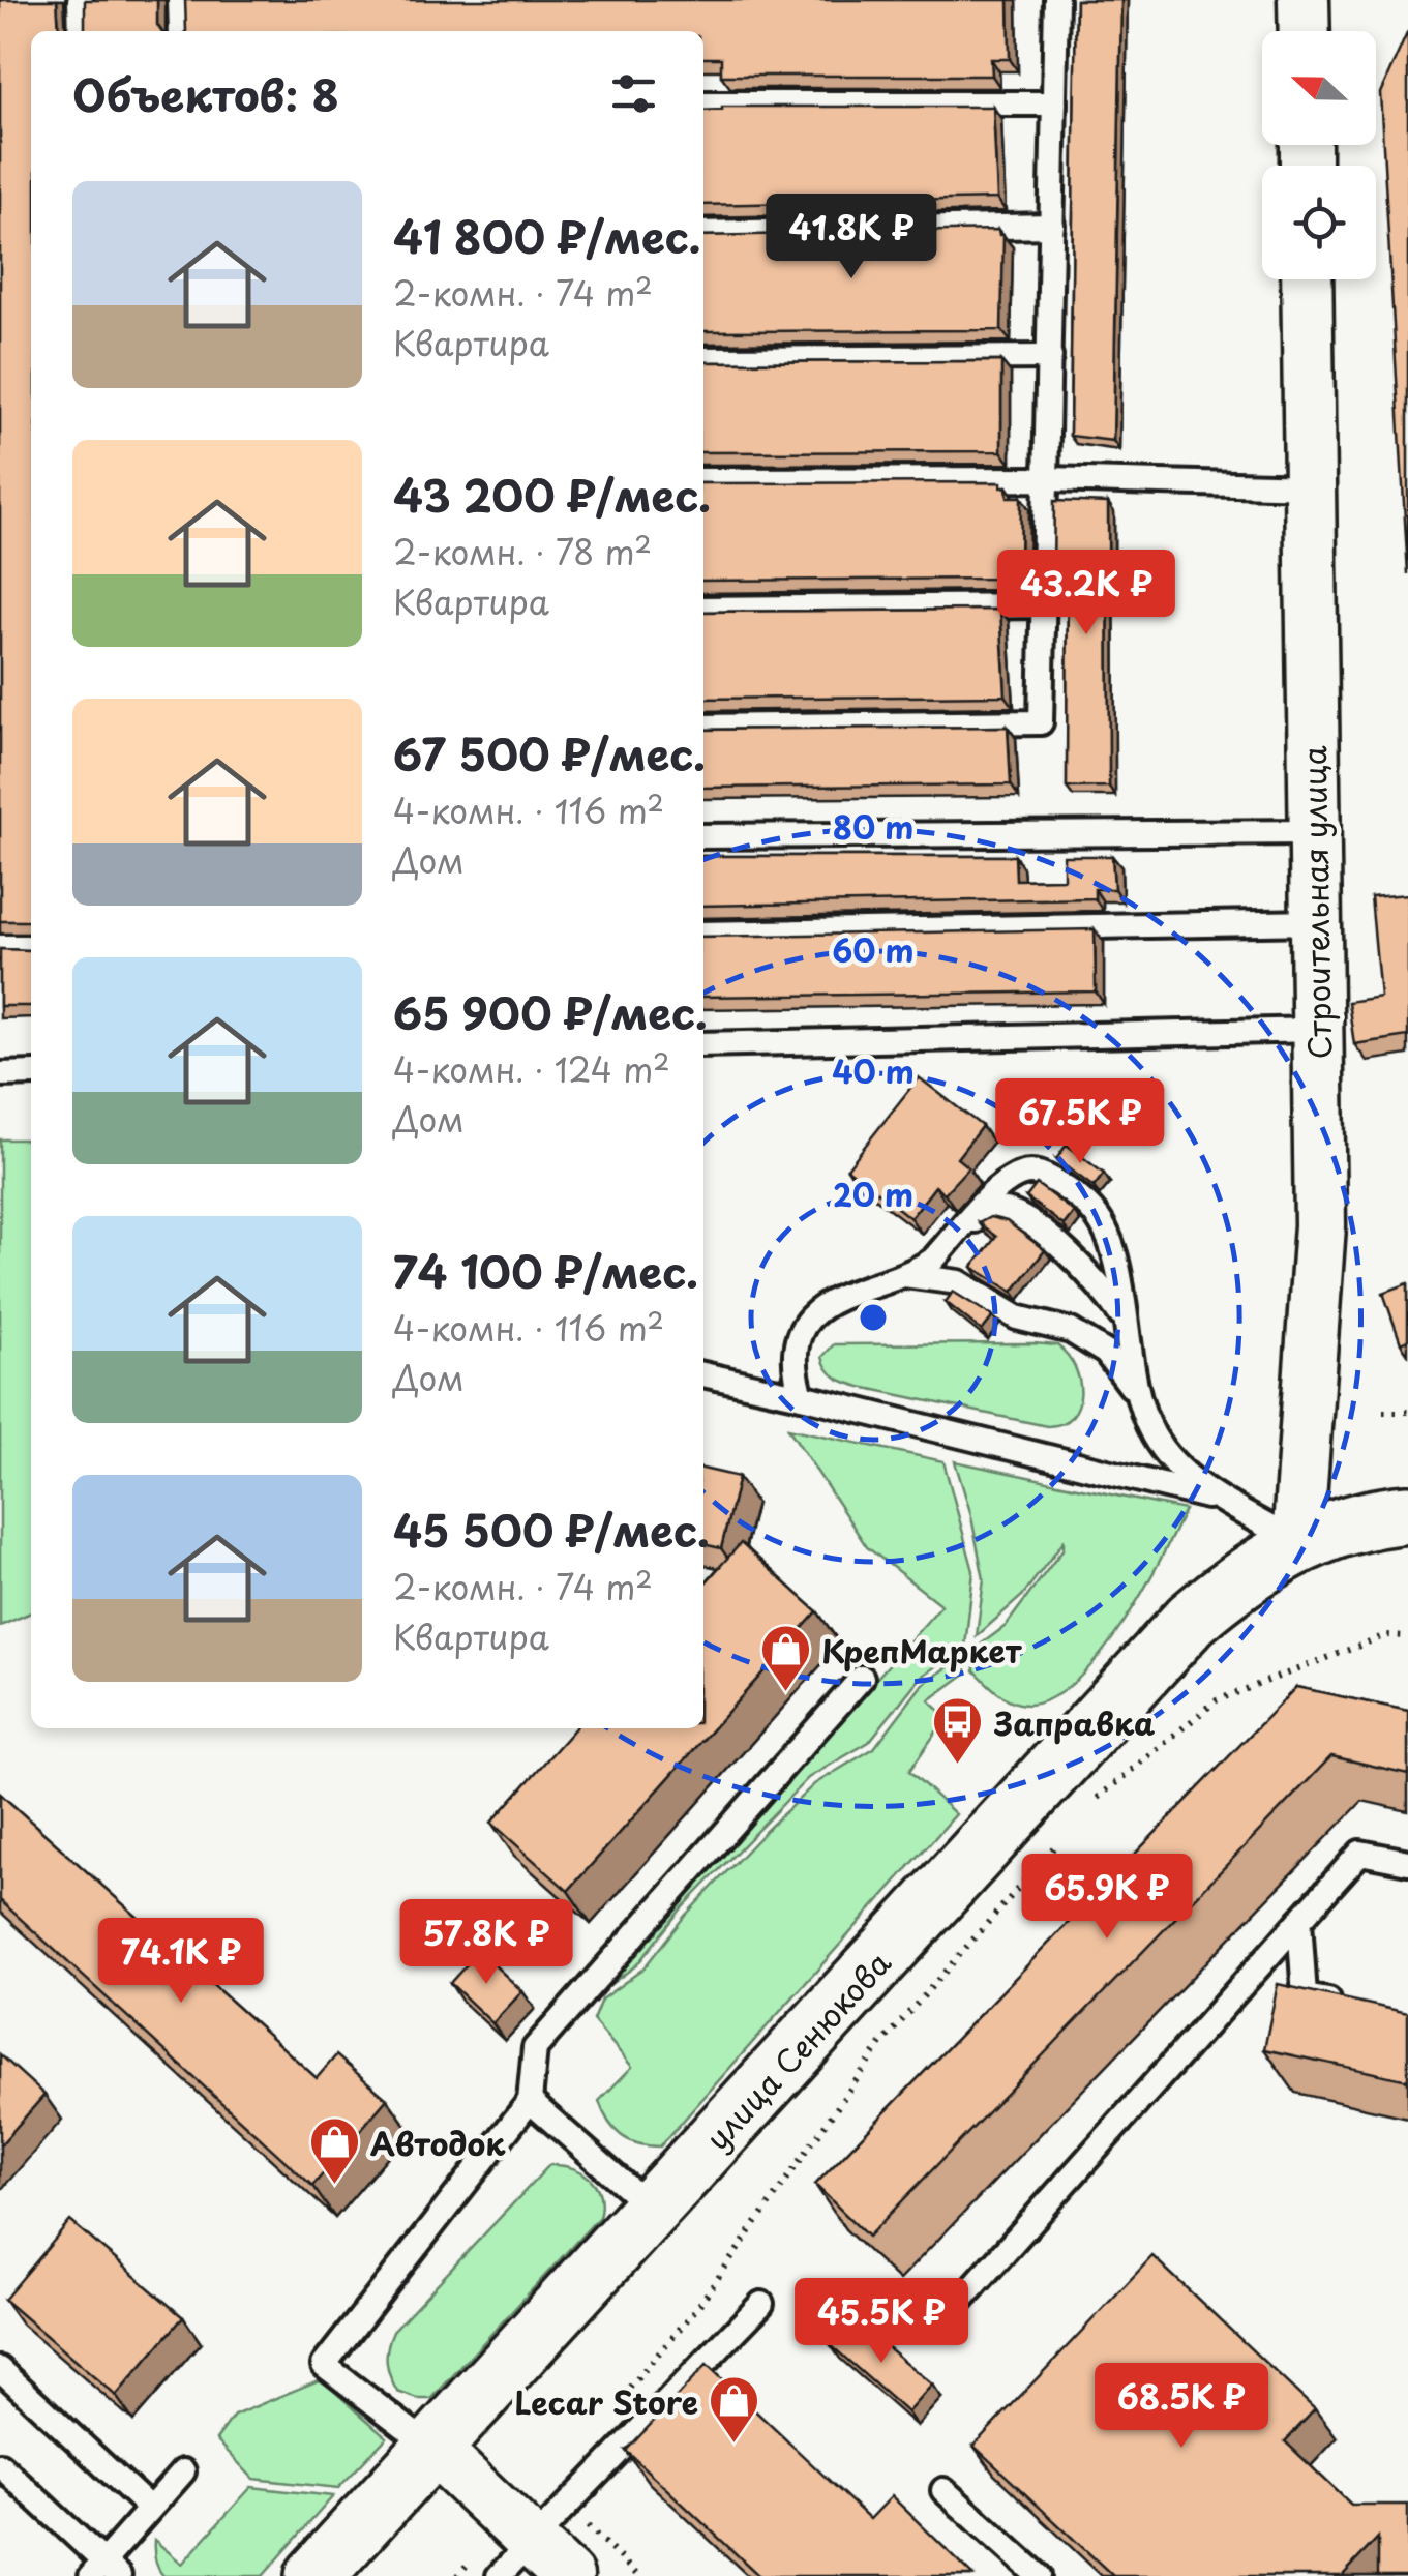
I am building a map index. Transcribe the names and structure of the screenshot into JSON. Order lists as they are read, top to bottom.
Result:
{
  "streets": {
    "main road": ["улица Сенюкова"],
    "street": ["Строительная улица"]
  },
  "crossings": [
    ["Строительная улица", "улица Сенюкова"]
  ],
  "places": {
    "shop": ["КрепМаркет", "Автодок", "Lecar Store"],
    "bus stop": ["Заправка"]
  },
  "north": "left",
  "page": {
    "heading": "Объектов: 8",
    "list": [
      {
        "name": "41 800 ₽/мес.",
        "note": "2-комн. · 74 m² · Квартира"
      },
      {
        "name": "43 200 ₽/мес.",
        "note": "2-комн. · 78 m² · Квартира"
      },
      {
        "name": "67 500 ₽/мес.",
        "note": "4-комн. · 116 m² · Дом"
      },
      {
        "name": "65 900 ₽/мес.",
        "note": "4-комн. · 124 m² · Дом"
      },
      {
        "name": "74 100 ₽/мес.",
        "note": "4-комн. · 116 m² · Дом"
      },
      {
        "name": "45 500 ₽/мес.",
        "note": "2-комн. · 74 m² · Квартира"
      }
    ],
    "price": [
      "41.8K ₽",
      "43.2K ₽",
      "67.5K ₽",
      "65.9K ₽",
      "57.8K ₽",
      "74.1K ₽",
      "45.5K ₽",
      "68.5K ₽"
    ]
  },
  "rings": [
    "80 m",
    "60 m",
    "40 m",
    "20 m"
  ]
}
